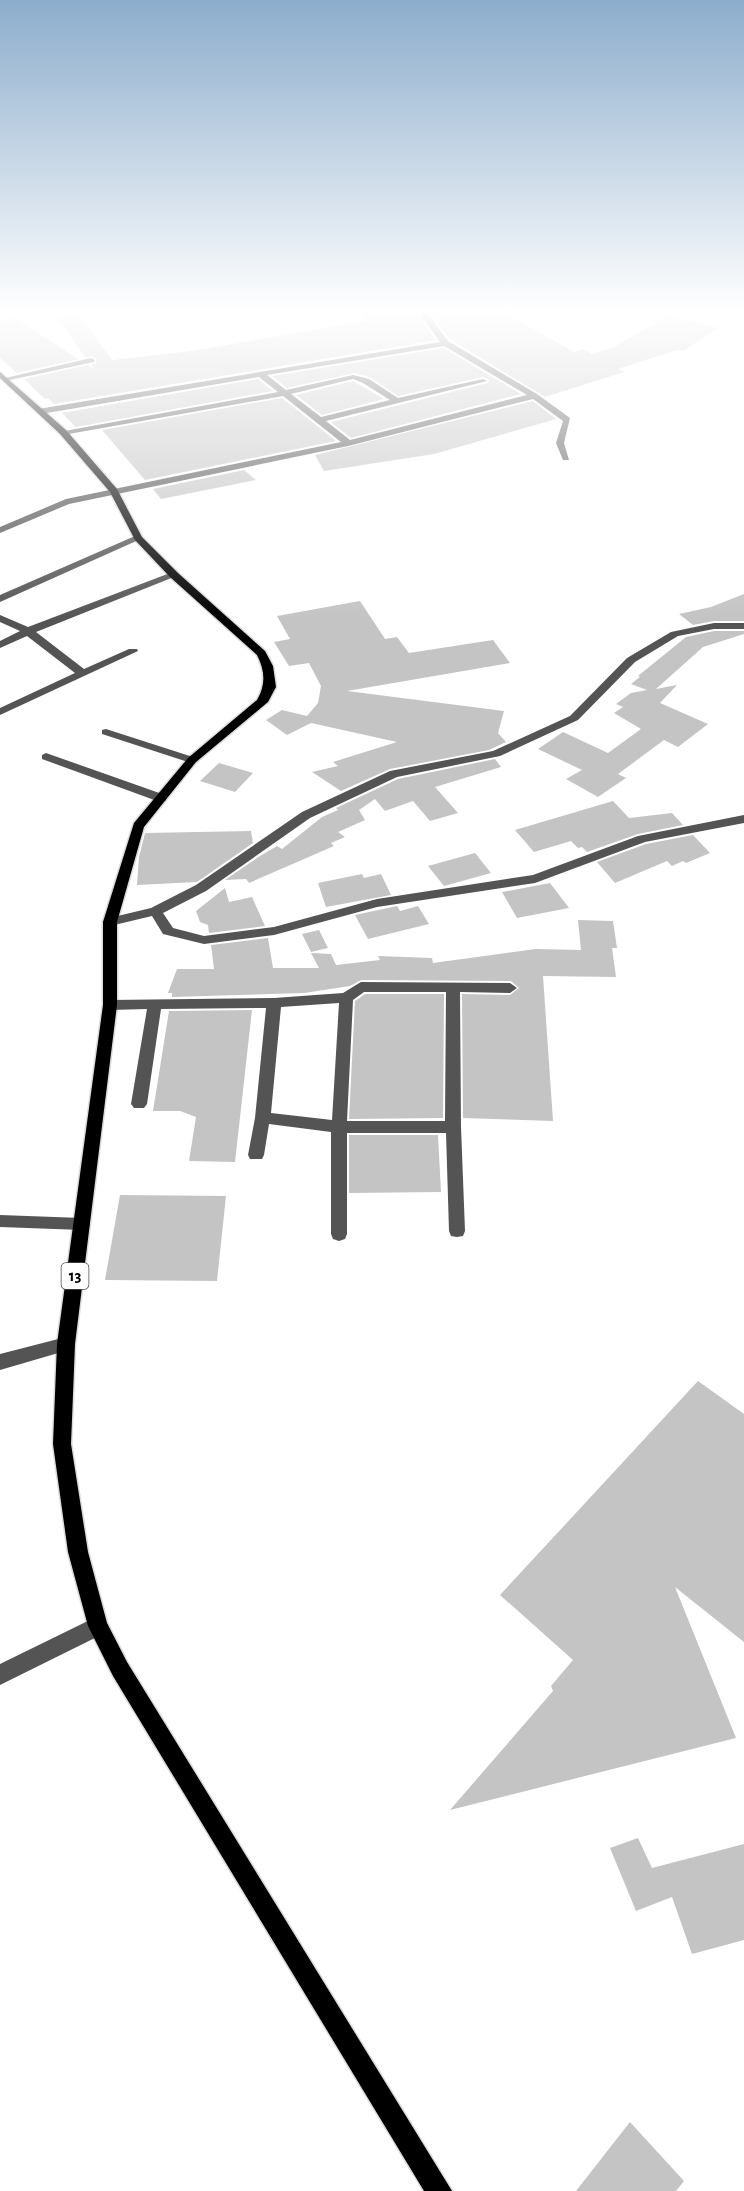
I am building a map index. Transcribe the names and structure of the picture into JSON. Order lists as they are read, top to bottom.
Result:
{
  "streets": {
    "main road": ["13"]
  }
}
